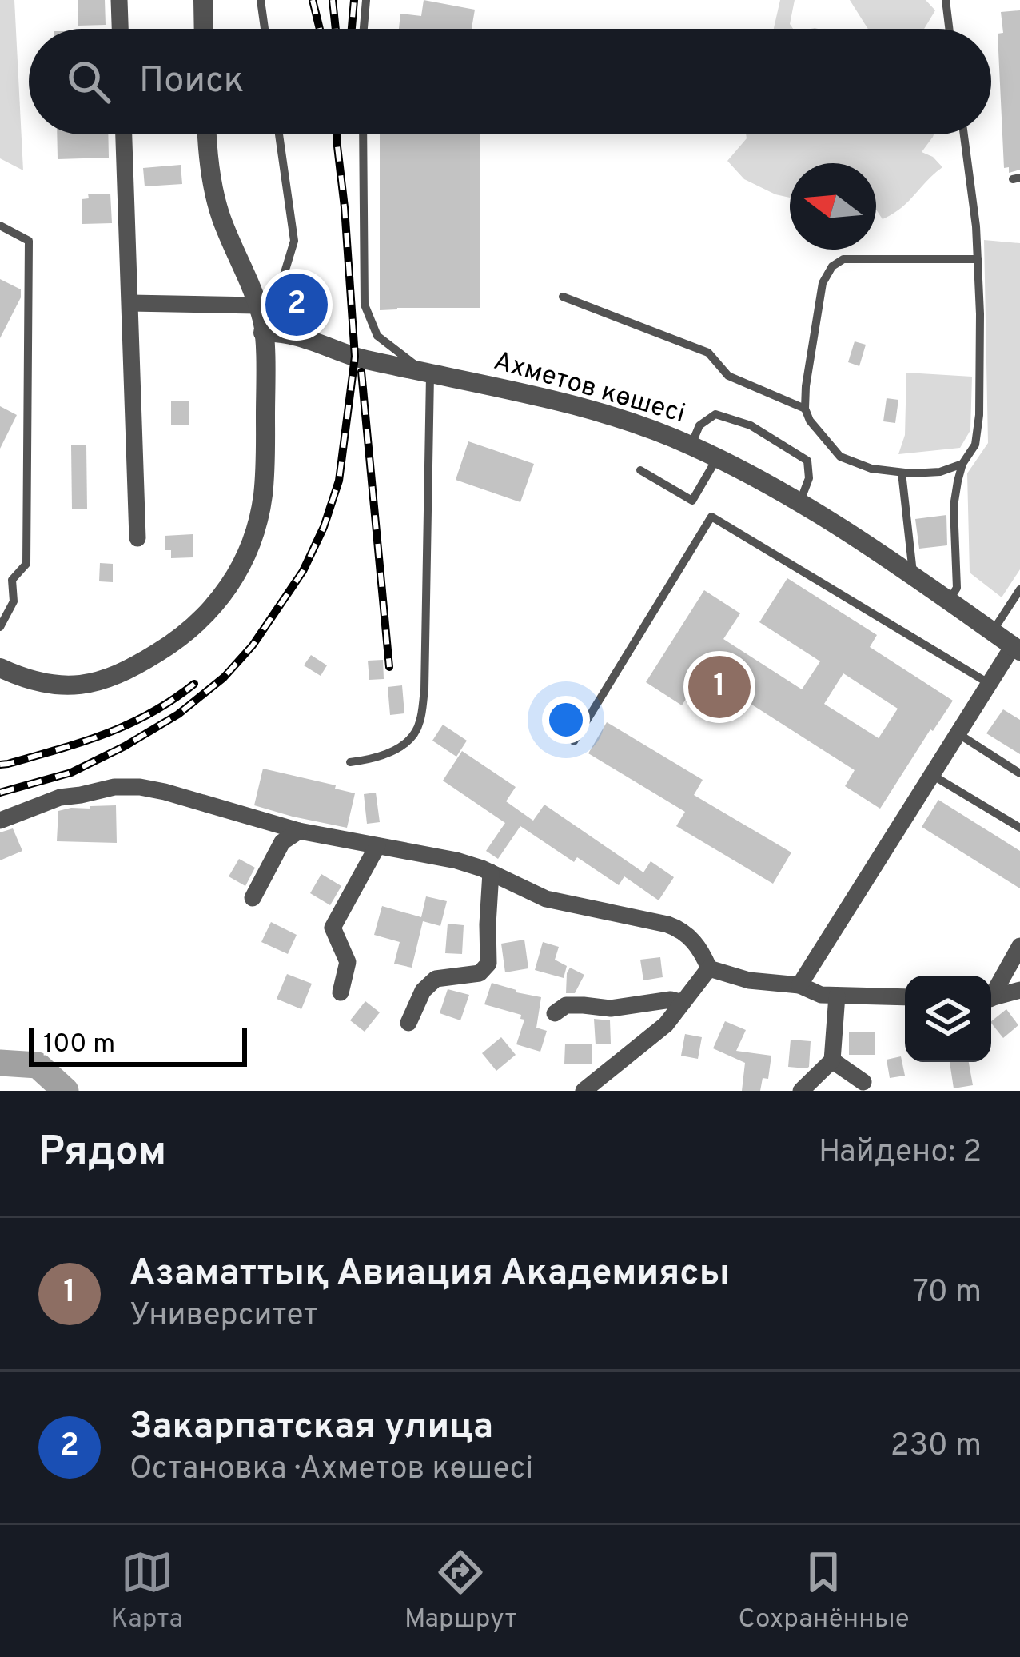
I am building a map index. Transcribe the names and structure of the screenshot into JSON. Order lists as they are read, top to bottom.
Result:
{
  "streets": {
    "street": ["Ахметов көшесі"]
  },
  "scale_bar": "100 m",
  "north": "left",
  "page": {
    "search": "Поиск",
    "pins": ["2", "1"],
    "scale": "100 m",
    "heading": ["Рядом", "Найдено: 2"],
    "list": [
      {
        "mark": "1",
        "name": "Азаматтық Авиация Академиясы",
        "note": "Университет",
        "value": "70 m"
      },
      {
        "mark": "2",
        "name": "Закарпатская улица",
        "note": "Остановка · Ахметов көшесі",
        "value": "230 m"
      }
    ],
    "nav": ["Карта", "Маршрут", "Сохранённые"]
  }
}
